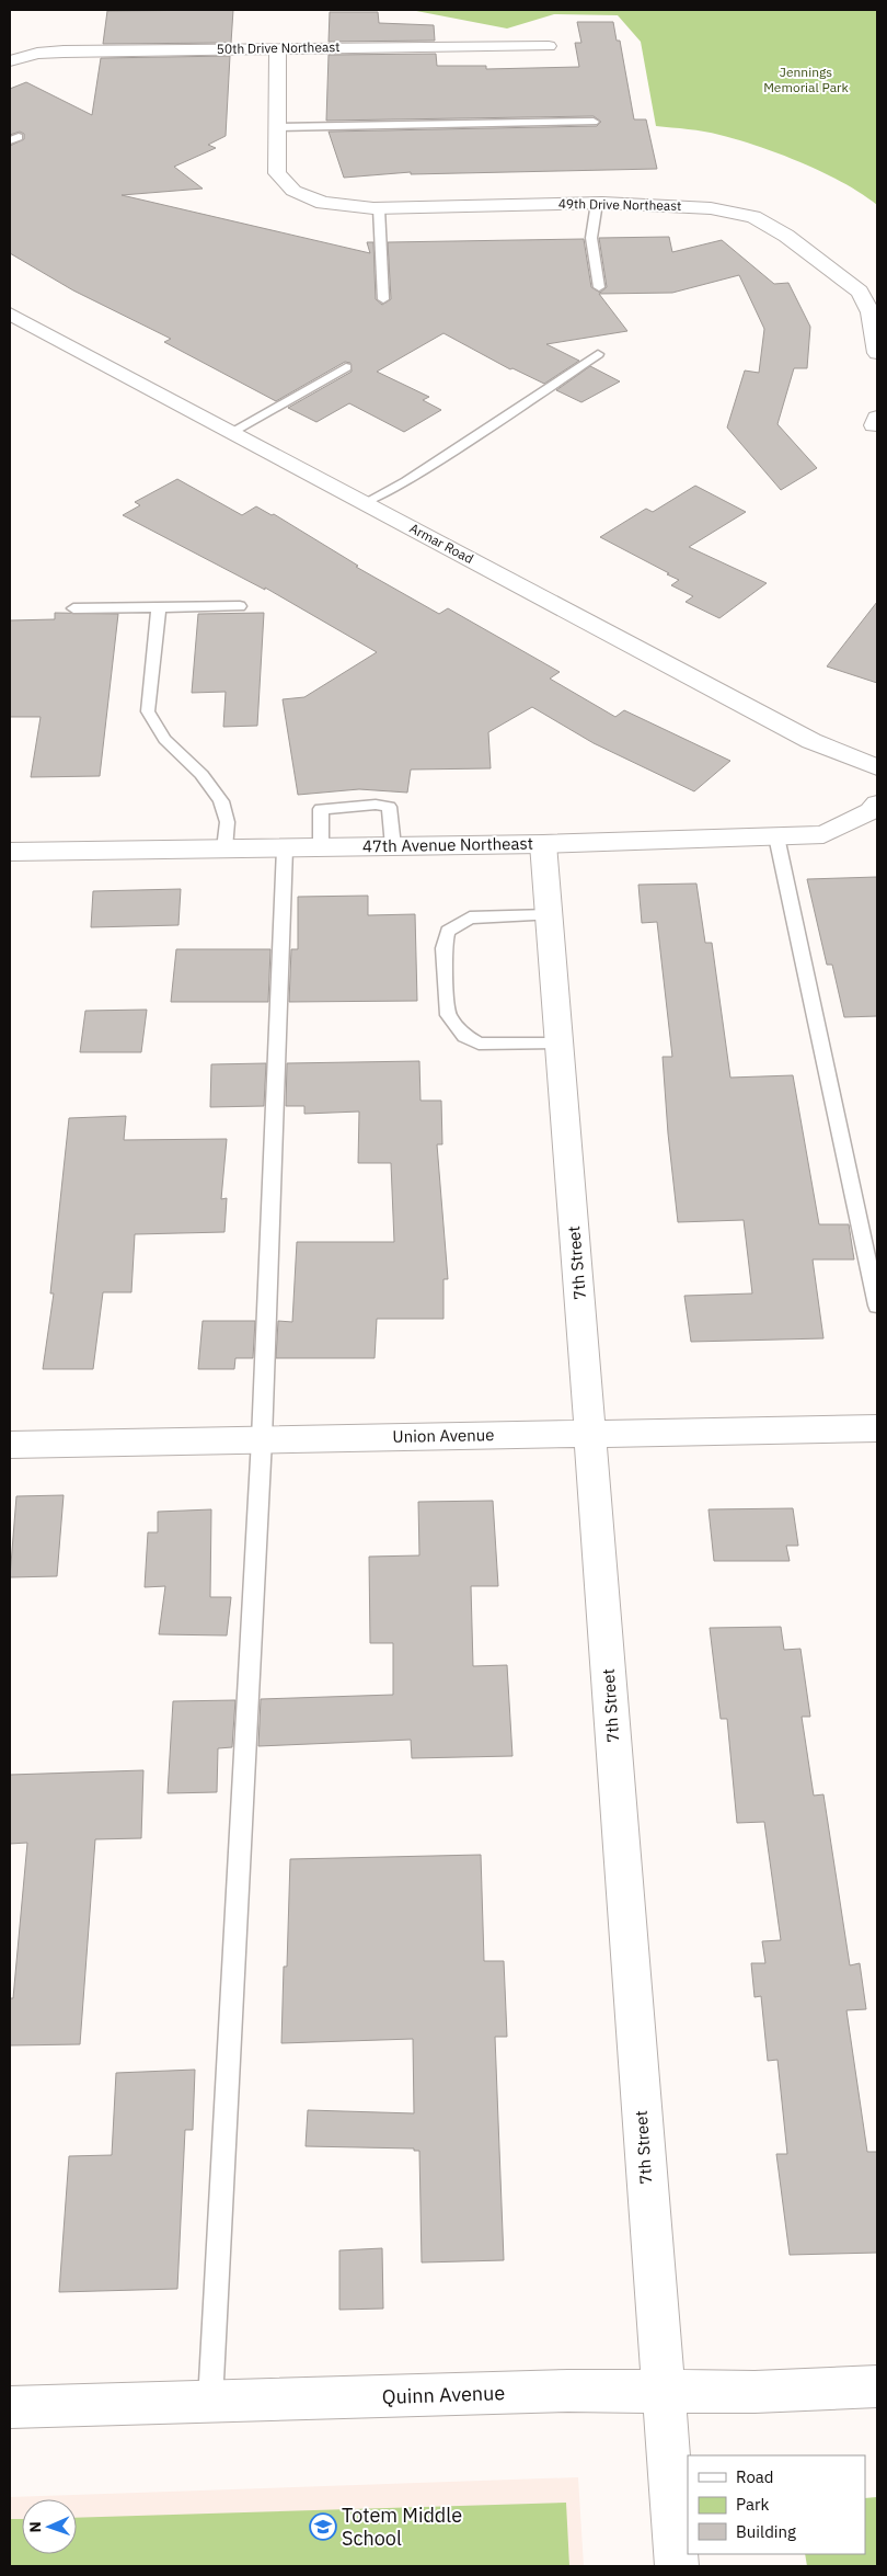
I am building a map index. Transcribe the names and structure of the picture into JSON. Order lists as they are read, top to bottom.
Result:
{
  "streets": {
    "street": [
      "50th Drive Northeast",
      "49th Drive Northeast",
      "Armar Road",
      "47th Avenue Northeast",
      "7th Street",
      "Union Avenue",
      "Quinn Avenue"
    ]
  },
  "crossings": [
    ["47th Avenue Northeast", "7th Street"],
    ["7th Street", "Union Avenue"],
    ["7th Street", "Quinn Avenue"]
  ],
  "parks": ["Jennings Memorial Park"],
  "places": {
    "school or university": ["Totem Middle School"]
  },
  "legend": ["Road", "Park", "Building"],
  "north": "left"
}
